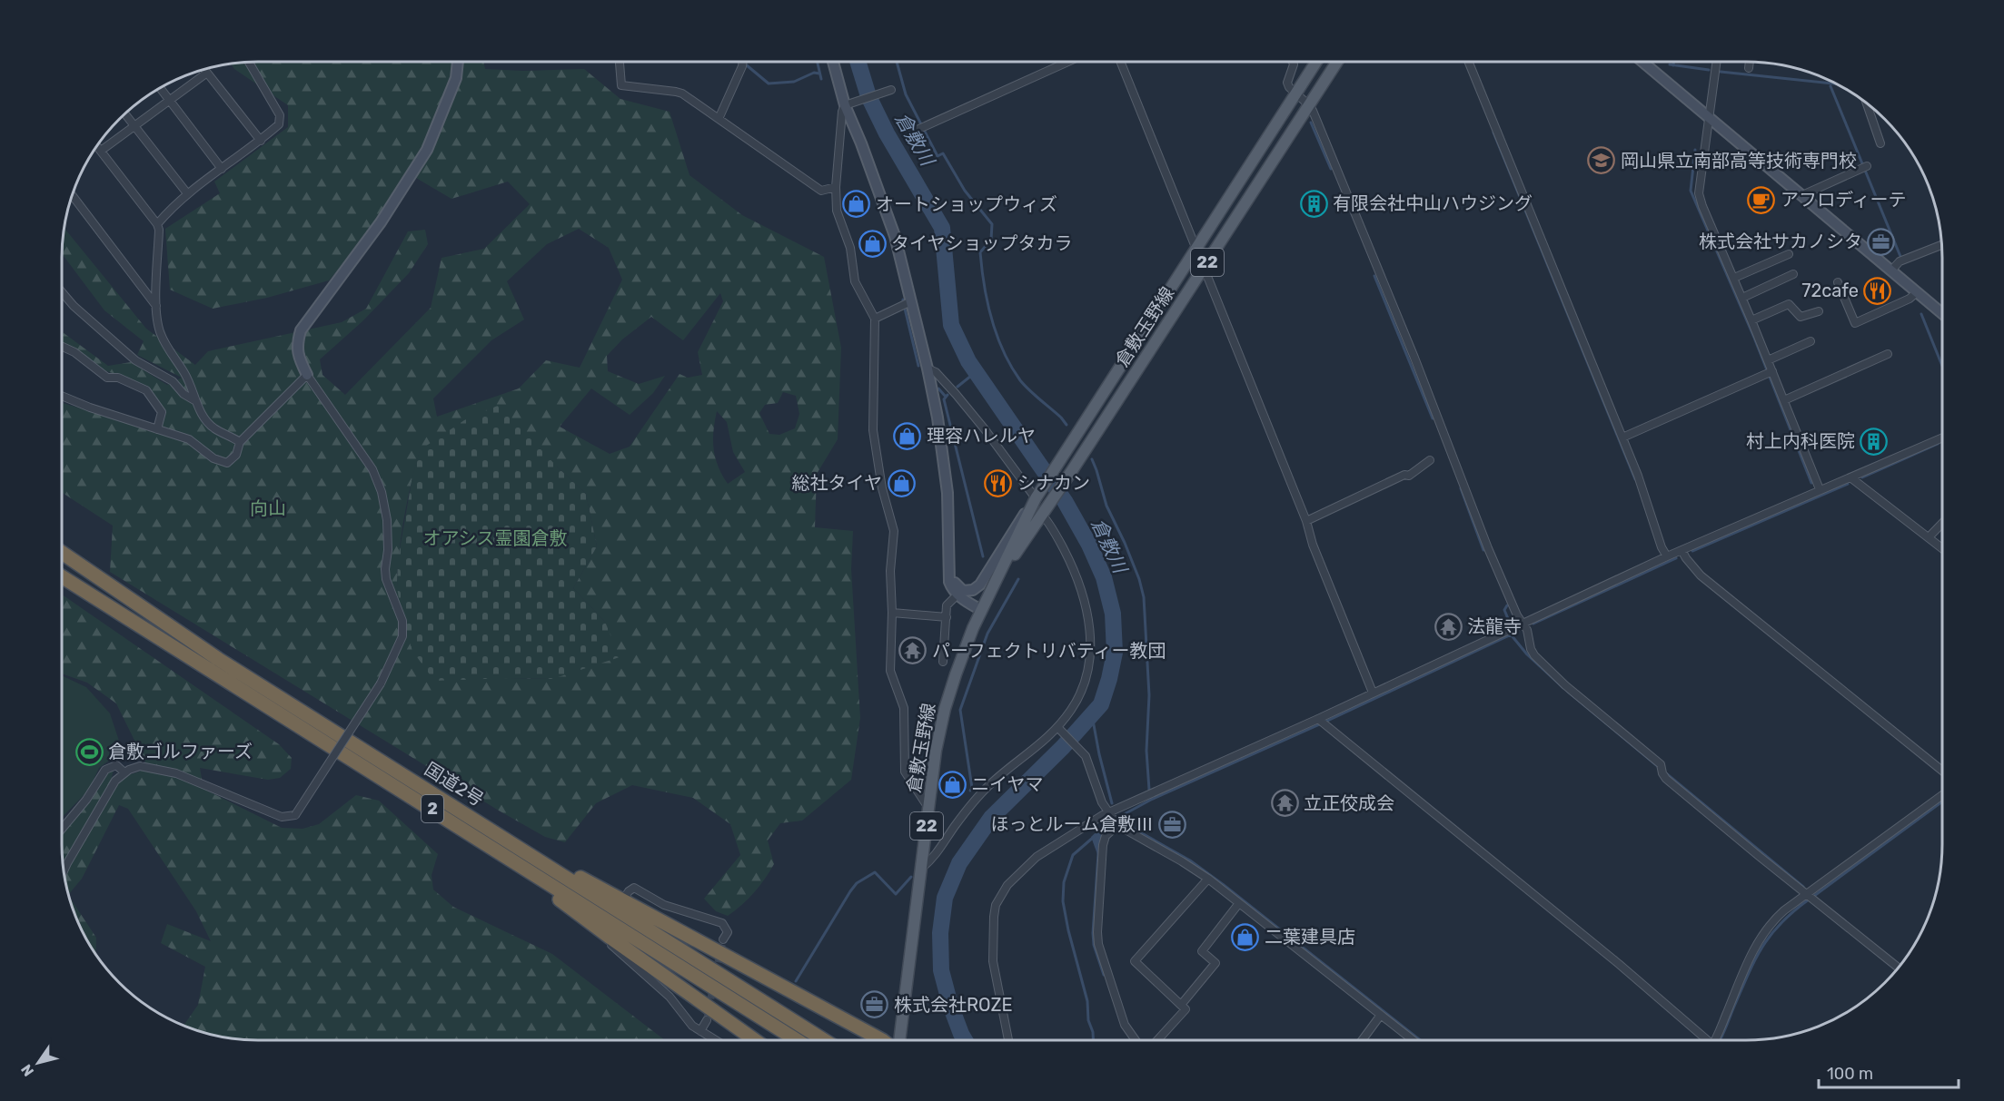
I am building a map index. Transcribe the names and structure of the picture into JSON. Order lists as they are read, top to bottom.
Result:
{
  "streets": {
    "highway": ["国道2号", "2"],
    "main road": ["22", "倉敷玉野線"]
  },
  "crossings": [
    ["国道2号", "2"]
  ],
  "water": ["倉敷川"],
  "parks": ["向山", "オアシス霊園倉敷"],
  "places": {
    "school or university": ["岡山県立南部高等技術専門校"],
    "cafe": ["アフロディーテ"],
    "building": ["有限会社中山ハウジング", "村上内科医院"],
    "shop": [
      "オートショップウィズ",
      "タイヤショップタカラ",
      "理容ハレルヤ",
      "総社タイヤ",
      "ニイヤマ",
      "二葉建具店"
    ],
    "office": ["株式会社サカノシタ", "ほっとルーム倉敷Ⅲ", "株式会社ROZE"],
    "restaurant": ["72cafe", "シナカン"],
    "temple": ["法龍寺", "パーフェクトリバティー教団", "立正佼成会"],
    "sports": ["倉敷ゴルファーズ"]
  },
  "scale_bar": "100 m",
  "north": "bottom left"
}
